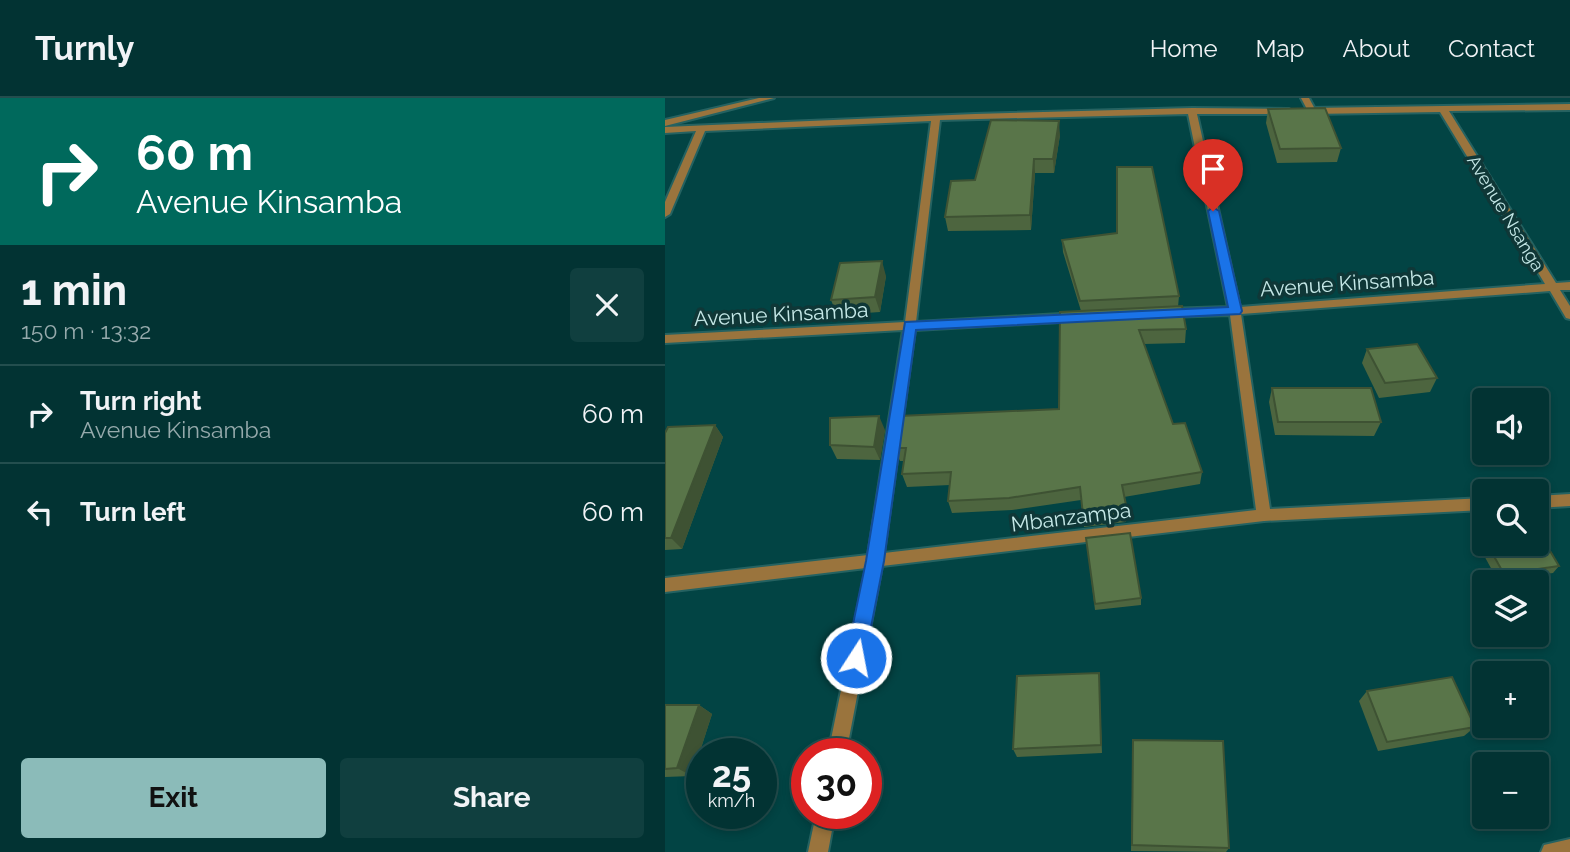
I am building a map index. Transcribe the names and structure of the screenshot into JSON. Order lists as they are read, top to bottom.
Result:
{
  "streets": {
    "street": ["Avenue Nsanga", "Avenue Kinsamba", "Mbanzampa"]
  },
  "crossings": [
    ["Avenue Nsanga", "Avenue Kinsamba"]
  ],
  "page": {
    "header": "Turnly",
    "nav": [
      "Home",
      "Map",
      "About",
      "Contact"
    ],
    "turn": ["60 m", "Avenue Kinsamba"],
    "heading": ["1 min", "150 m · 13:32"],
    "list": [
      {
        "name": "Turn right",
        "note": "Avenue Kinsamba",
        "value": "60 m"
      },
      {
        "name": "Turn left",
        "value": "60 m"
      }
    ],
    "map_buttons": ["+", "−"],
    "speed": "25 km/h",
    "limit": "30",
    "buttons": ["Exit", "Share"]
  }
}
